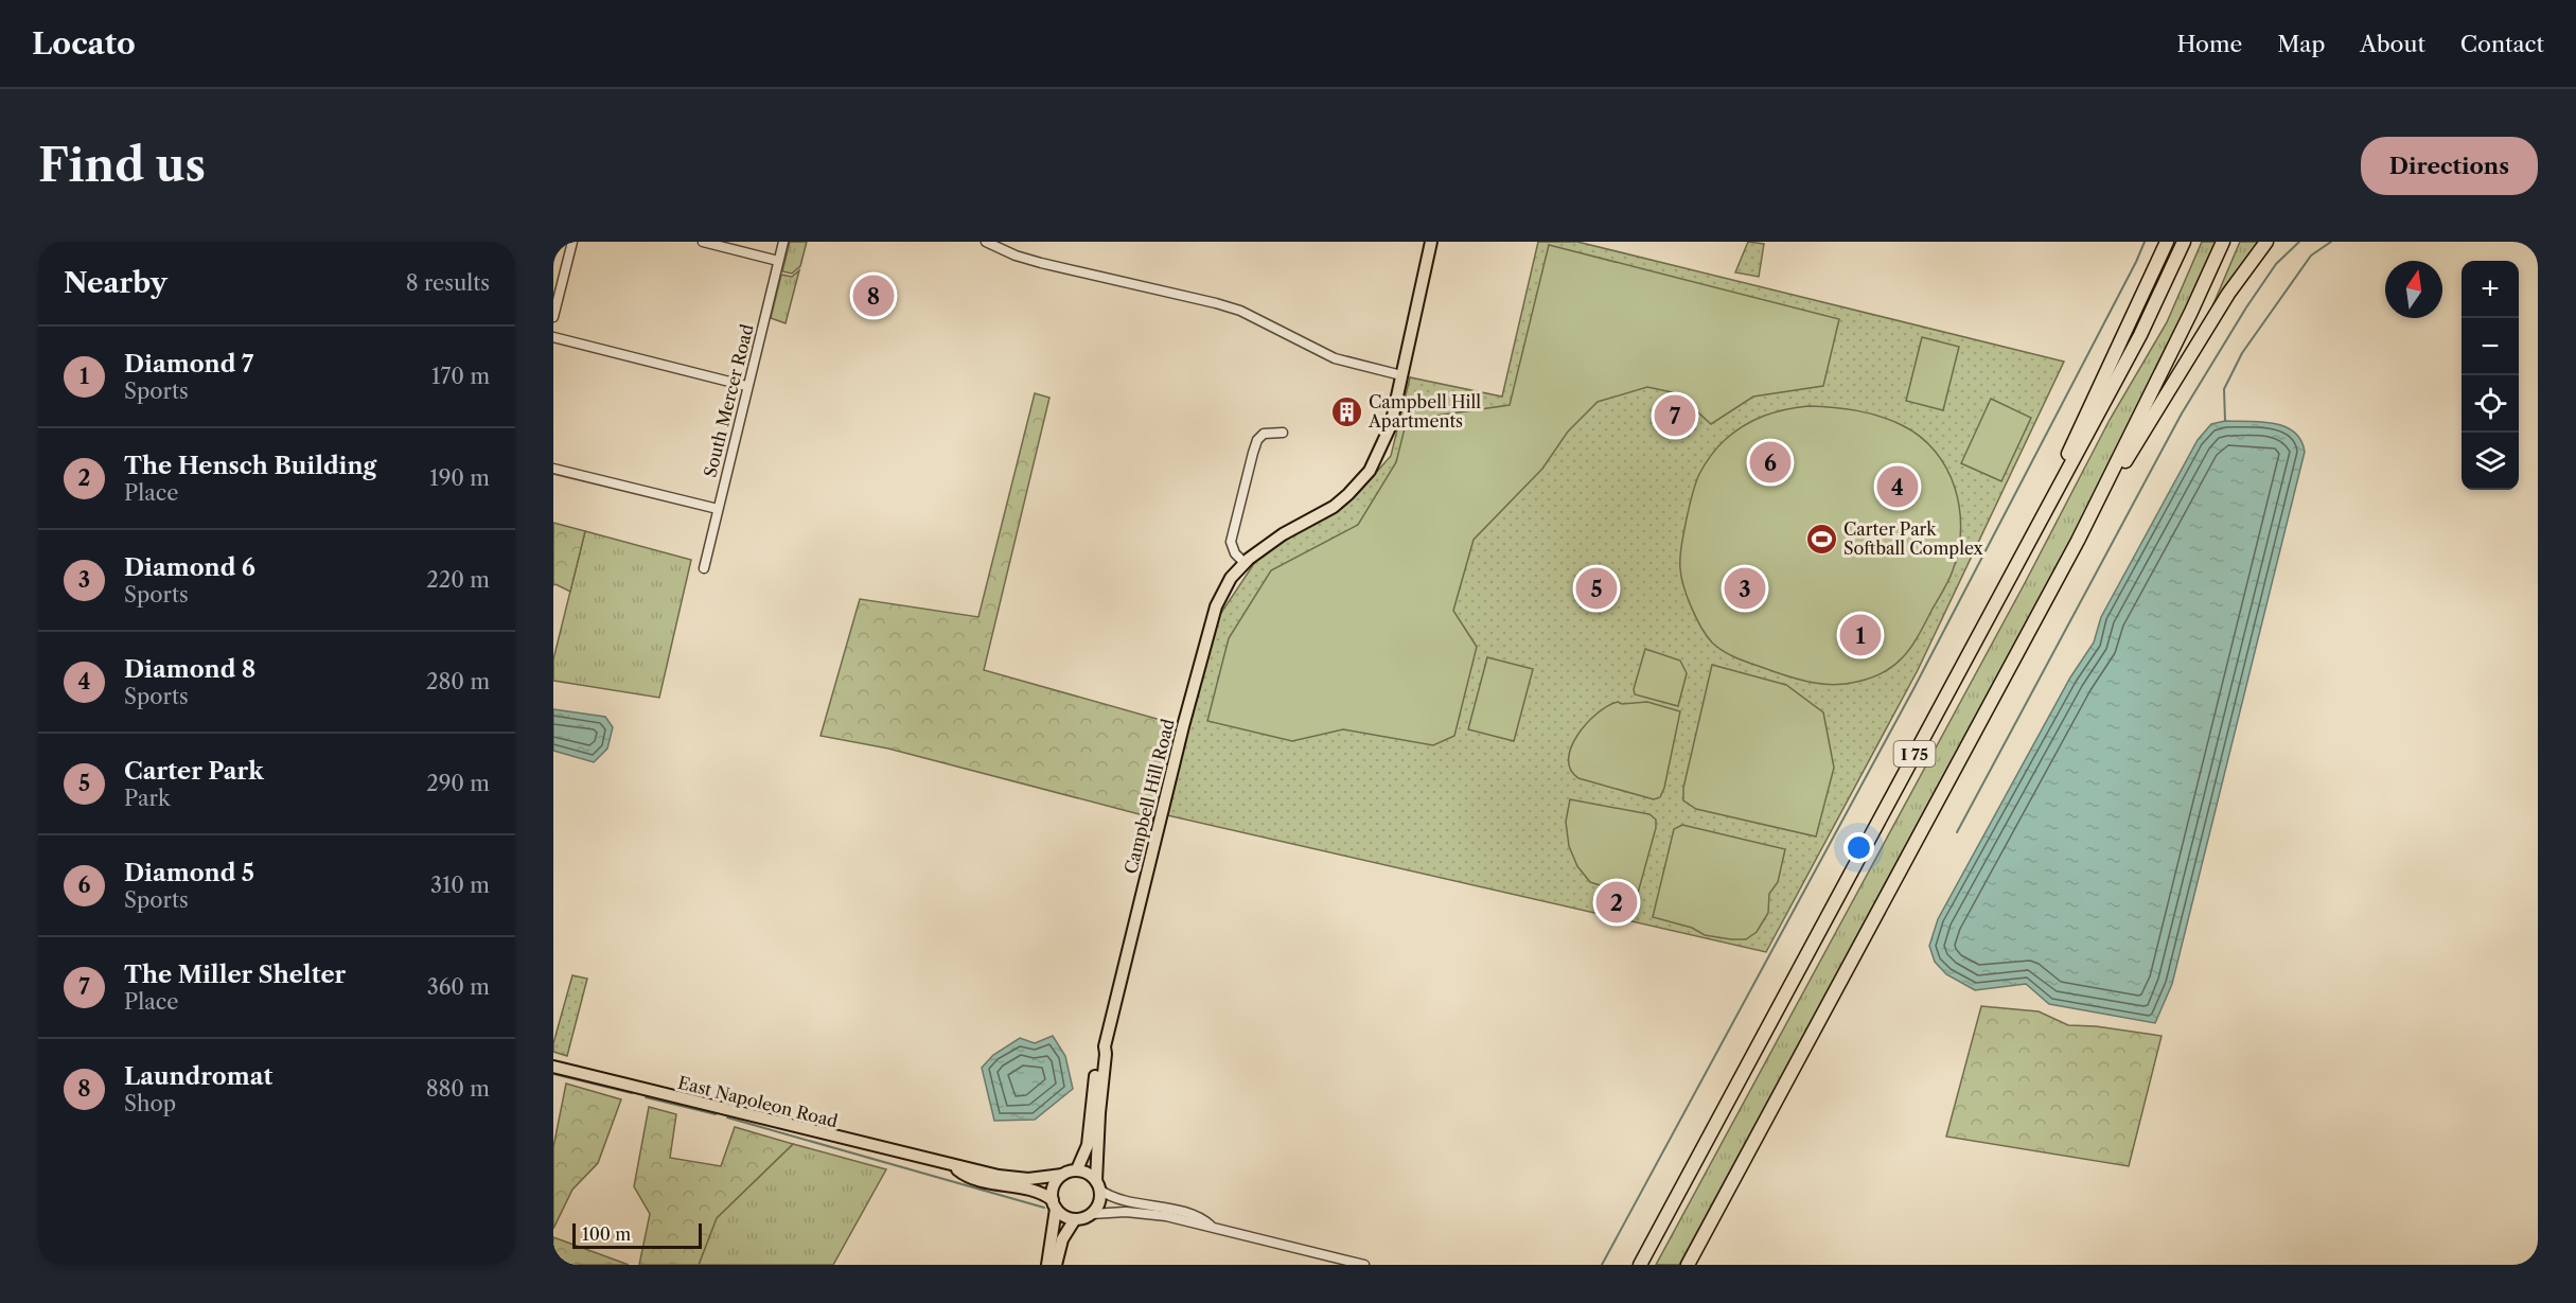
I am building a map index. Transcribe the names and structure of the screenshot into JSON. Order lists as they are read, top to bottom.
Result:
{
  "streets": {
    "highway": ["I 75"],
    "main road": ["Campbell Hill Road", "East Napoleon Road"],
    "street": ["South Mercer Road"]
  },
  "crossings": [
    ["Campbell Hill Road", "East Napoleon Road"]
  ],
  "places": {
    "building": ["Campbell Hill Apartments"],
    "sports": ["Carter Park Softball Complex"]
  },
  "scale_bar": "100 m",
  "north": "top",
  "page": {
    "header": "Locato",
    "nav": [
      "Home",
      "Map",
      "About",
      "Contact"
    ],
    "buttons": "Directions",
    "title": "Find us",
    "heading": ["Nearby", "8 results"],
    "map_buttons": ["+", "−"],
    "pins": [
      "8",
      "7",
      "6",
      "4",
      "3",
      "5",
      "1",
      "2"
    ],
    "list": [
      {
        "mark": "1",
        "name": "Diamond 7",
        "note": "Sports",
        "value": "170 m"
      },
      {
        "mark": "2",
        "name": "The Hensch Building",
        "note": "Place",
        "value": "190 m"
      },
      {
        "mark": "3",
        "name": "Diamond 6",
        "note": "Sports",
        "value": "220 m"
      },
      {
        "mark": "4",
        "name": "Diamond 8",
        "note": "Sports",
        "value": "280 m"
      },
      {
        "mark": "5",
        "name": "Carter Park",
        "note": "Park",
        "value": "290 m"
      },
      {
        "mark": "6",
        "name": "Diamond 5",
        "note": "Sports",
        "value": "310 m"
      },
      {
        "mark": "7",
        "name": "The Miller Shelter",
        "note": "Place",
        "value": "360 m"
      },
      {
        "mark": "8",
        "name": "Laundromat",
        "note": "Shop",
        "value": "880 m"
      }
    ],
    "scale": "100 m"
  }
}
